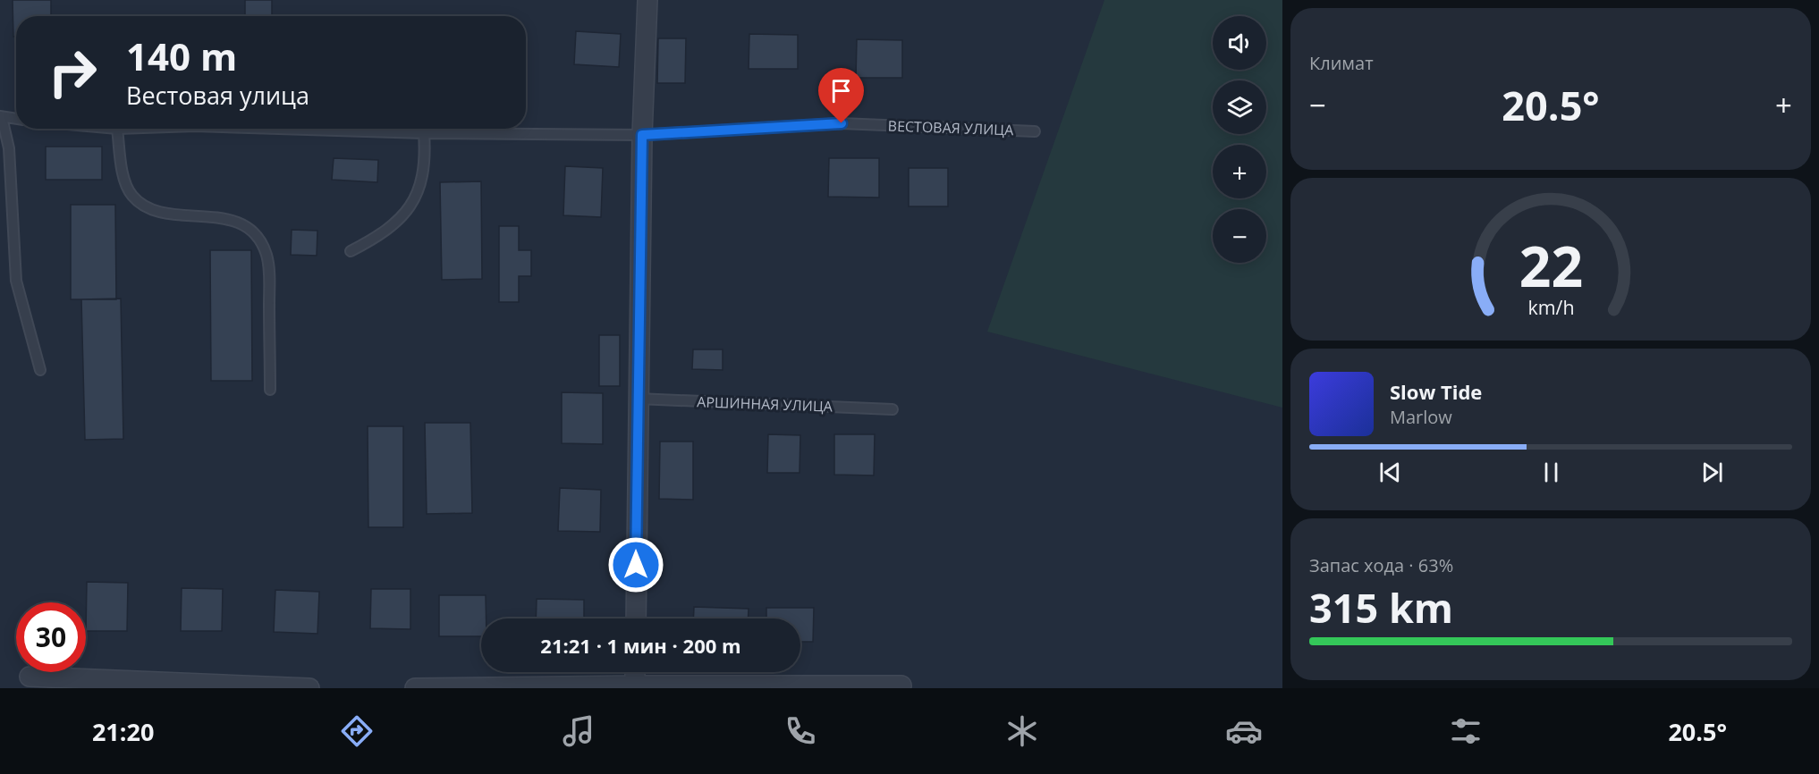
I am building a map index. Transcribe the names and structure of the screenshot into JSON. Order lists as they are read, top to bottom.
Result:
{
  "streets": {
    "lane": ["ВЕСТОВАЯ УЛИЦА", "АРШИННАЯ УЛИЦА"]
  },
  "page": {
    "tile": [
      "Климат",
      ["Запас хода · 63%", "315 km"]
    ],
    "map_buttons": ["+", "−"],
    "turn": ["140 m", "Вестовая улица"],
    "heat": ["−", "20.5°", "+"],
    "song": ["Slow Tide", "Marlow"],
    "limit": "30",
    "trip": "21:21 · 1 мин · 200 m",
    "tabs": ["21:20", "20.5°"],
    "gauge": ["22", "km/h"]
  }
}
